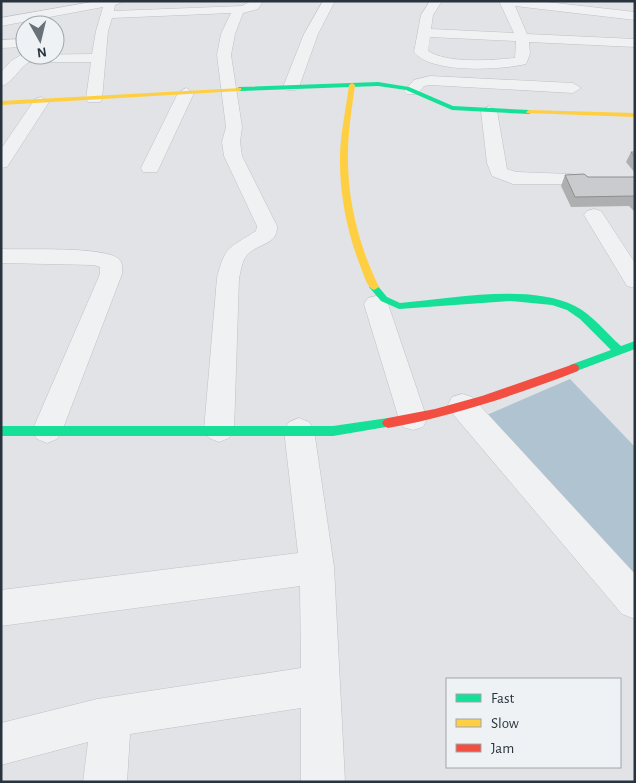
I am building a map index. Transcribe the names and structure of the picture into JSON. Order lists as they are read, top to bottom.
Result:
{
  "legend": ["Fast", "Slow", "Jam"],
  "north": "bottom"
}
